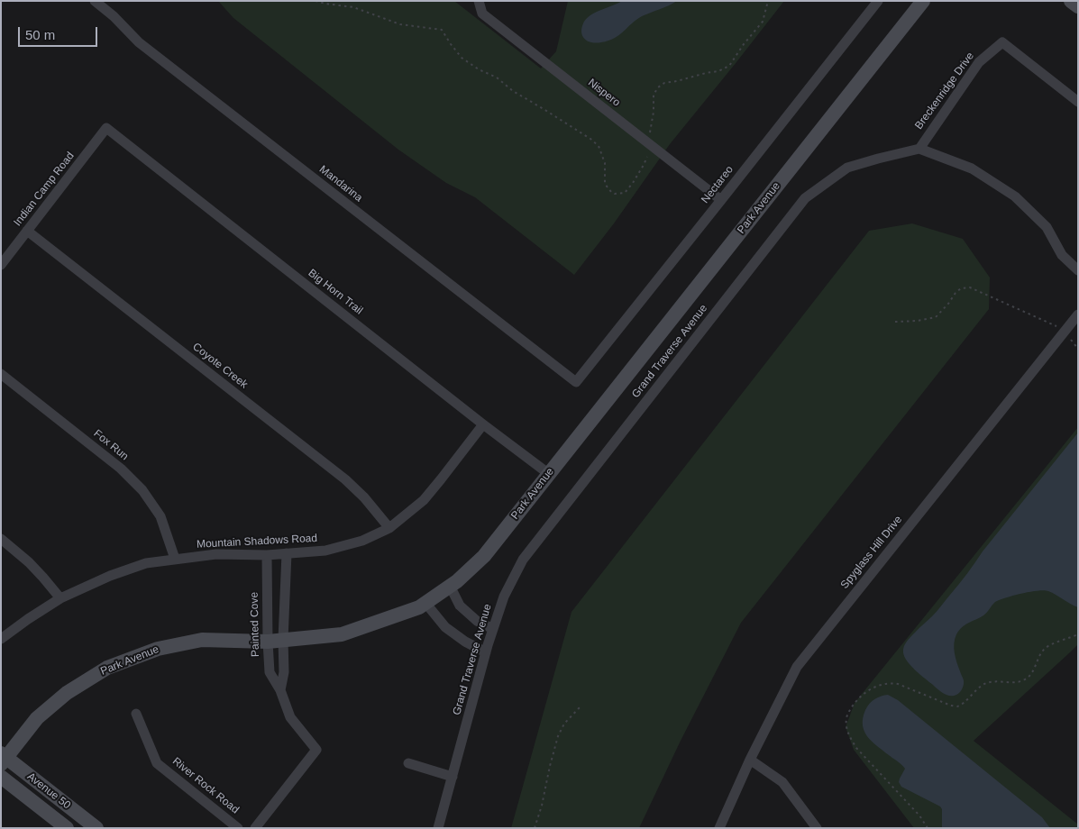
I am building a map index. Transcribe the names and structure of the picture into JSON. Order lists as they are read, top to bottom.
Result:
{
  "streets": {
    "street": [
      "Breckenridge Drive",
      "Nispero",
      "Mandarina",
      "Nectareo",
      "Indian Camp Road",
      "Park Avenue",
      "Big Horn Trail",
      "Grand Traverse Avenue",
      "Coyote Creek",
      "Fox Run",
      "Mountain Shadows Road",
      "Spyglass Hill Drive",
      "Painted Cove",
      "River Rock Road",
      "Avenue 50"
    ]
  },
  "crossings": [
    ["Breckenridge Drive", "Grand Traverse Avenue"],
    ["Nispero", "Nectareo"],
    ["Mandarina", "Nectareo"],
    ["Indian Camp Road", "Big Horn Trail"],
    ["Indian Camp Road", "Coyote Creek"],
    ["Park Avenue", "Big Horn Trail"],
    ["Park Avenue", "Painted Cove"],
    ["Park Avenue", "Avenue 50"],
    ["Big Horn Trail", "Mountain Shadows Road"],
    ["Coyote Creek", "Mountain Shadows Road"],
    ["Fox Run", "Mountain Shadows Road"],
    ["Mountain Shadows Road", "Painted Cove"]
  ],
  "scale_bar": "50 m"
}
